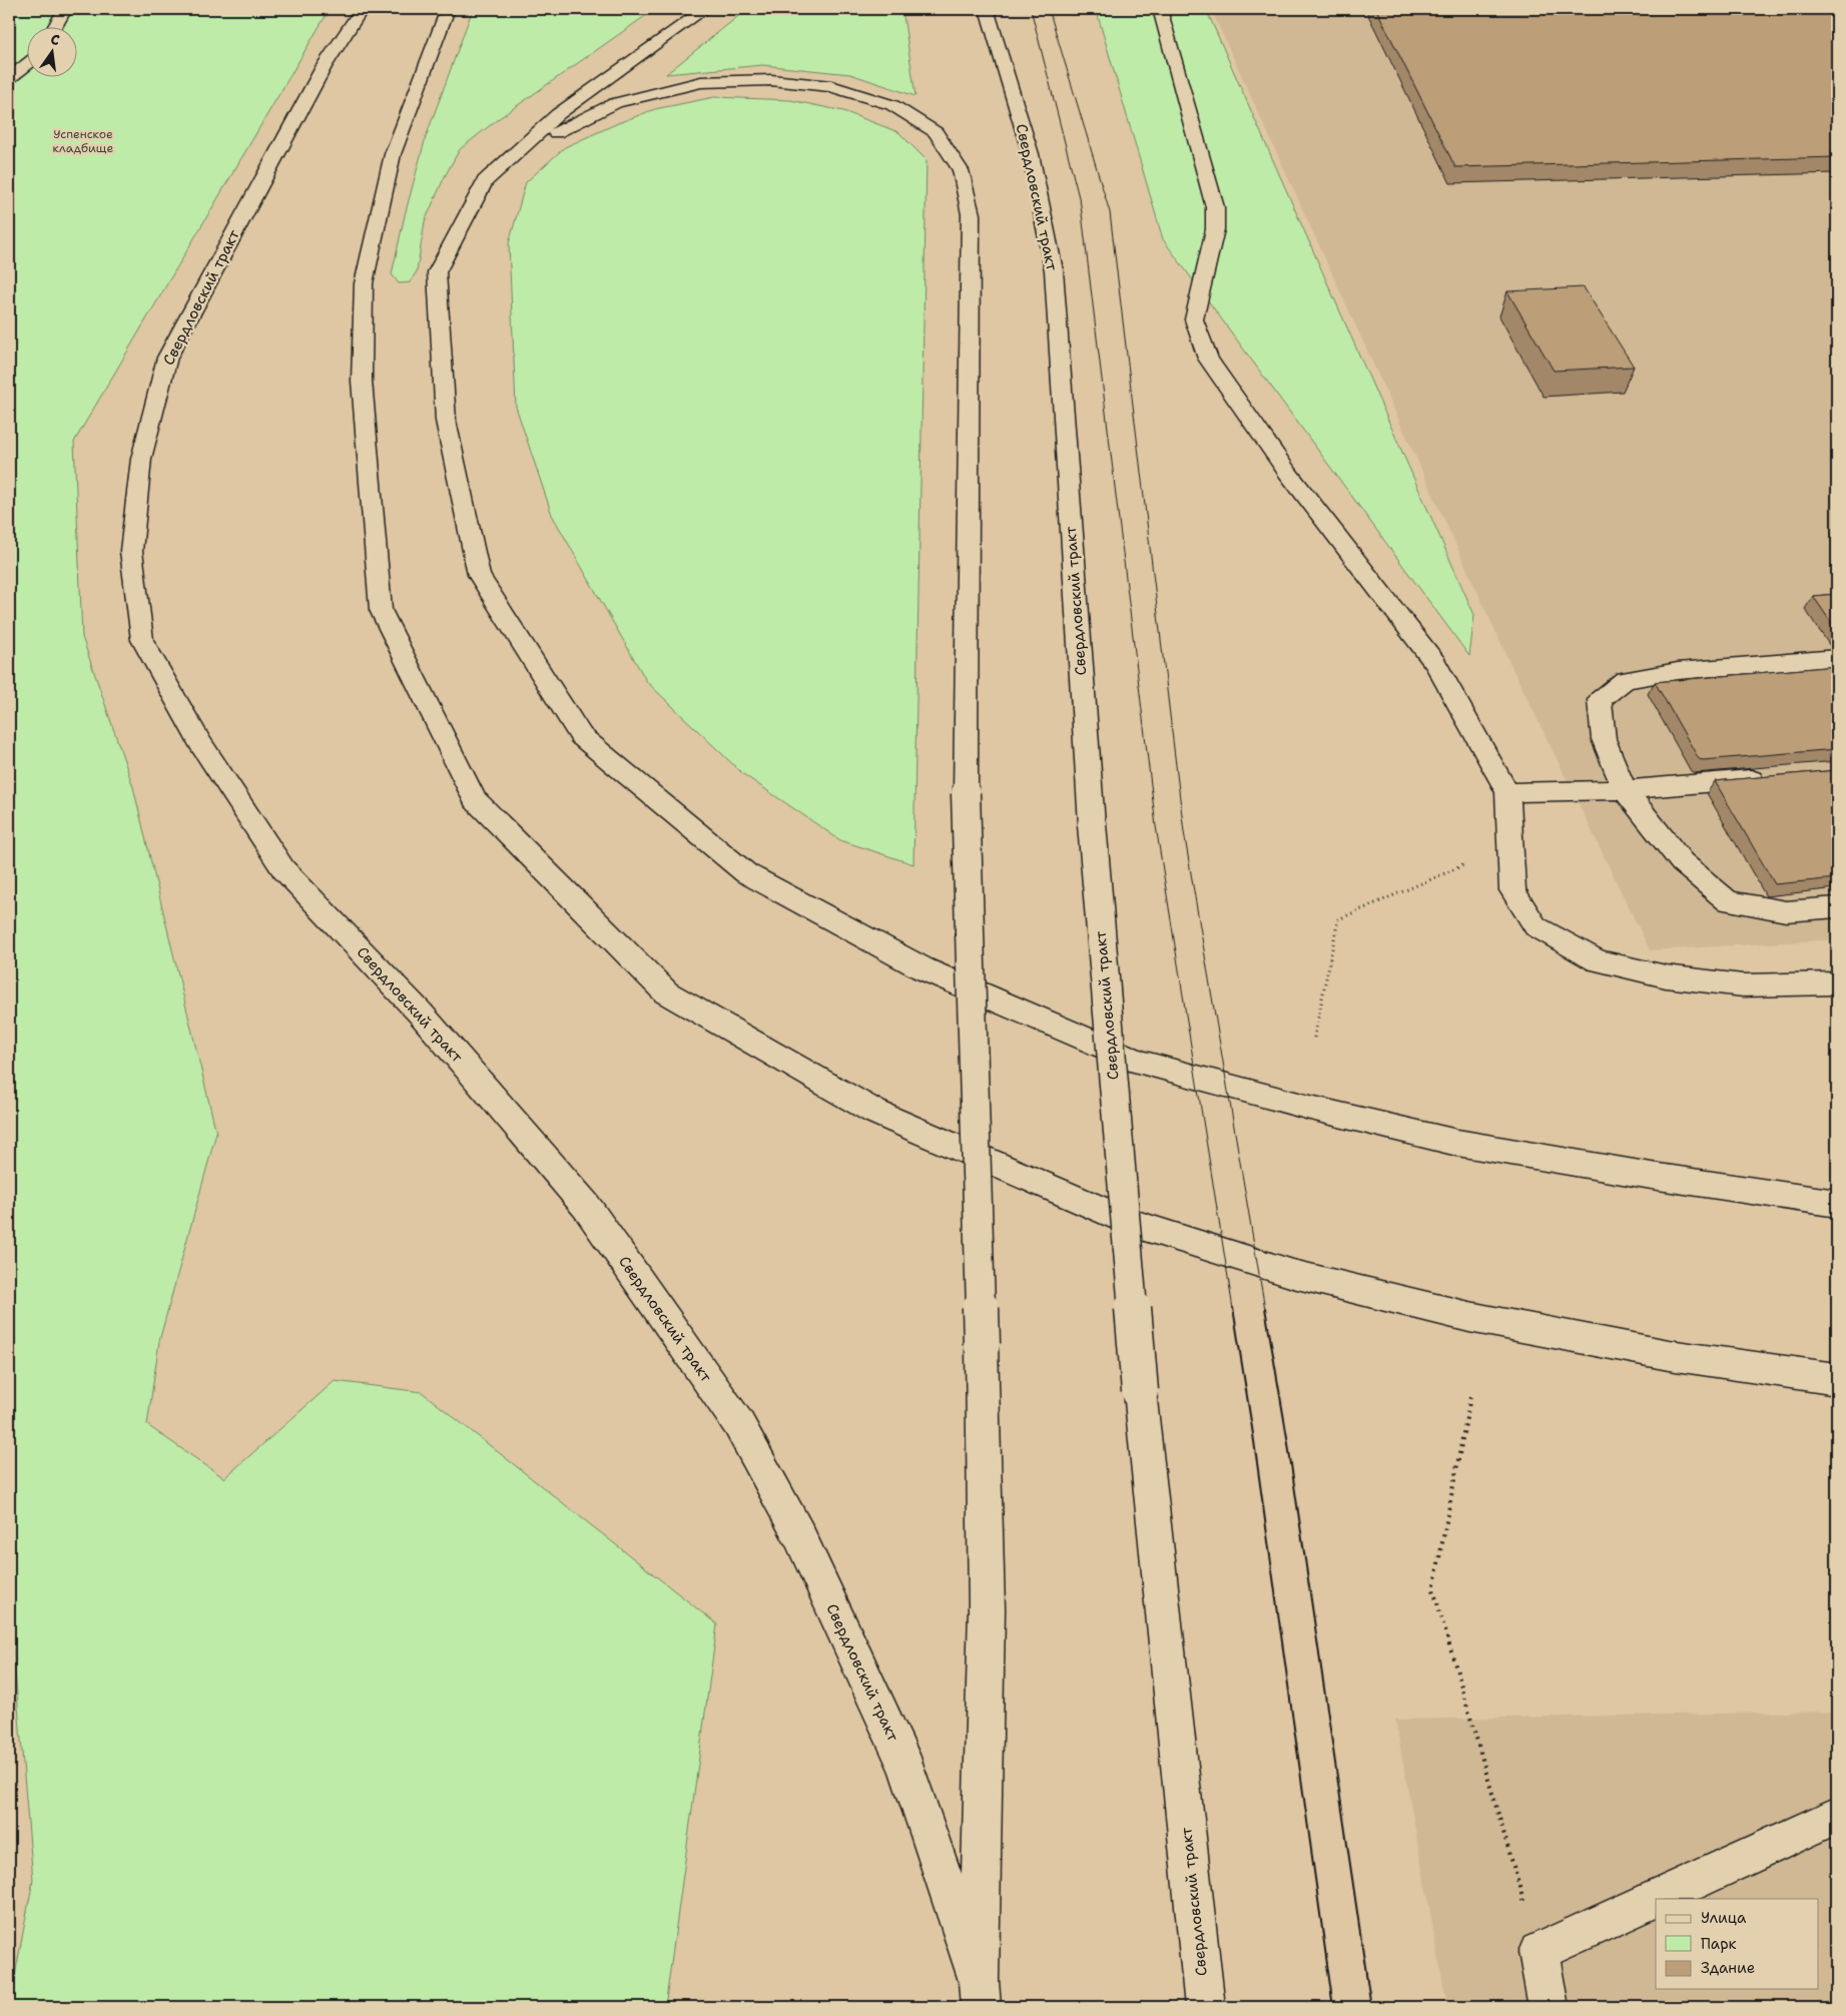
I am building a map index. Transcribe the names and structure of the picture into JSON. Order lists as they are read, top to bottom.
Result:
{
  "streets": {
    "main road": ["Свердловский тракт"]
  },
  "parks": ["Успенское кладбище"],
  "legend": ["Улица", "Парк", "Здание"],
  "north": "top"
}
